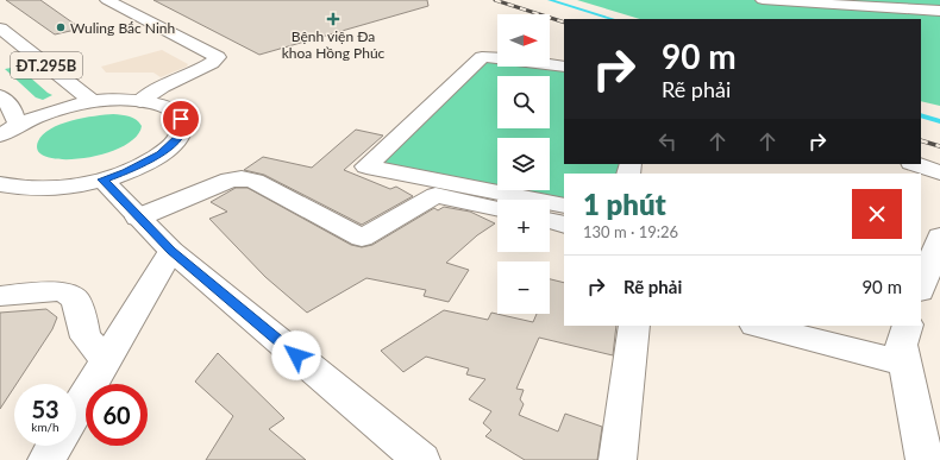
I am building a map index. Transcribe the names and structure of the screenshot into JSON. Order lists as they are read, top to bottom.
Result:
{
  "streets": {
    "street": ["ĐT.295B"]
  },
  "places": {
    "health": ["Bệnh viện Đa khoa Hồng Phúc"],
    "other": ["Wuling Bắc Ninh"]
  },
  "north": "right",
  "page": {
    "map_buttons": ["+", "−"],
    "turn": ["90 m", "Rẽ phải"],
    "heading": ["1 phút", "130 m · 19:26"],
    "list": [
      {
        "name": "Rẽ phải",
        "value": "90 m"
      }
    ],
    "speed": "53 km/h",
    "limit": "60"
  }
}
